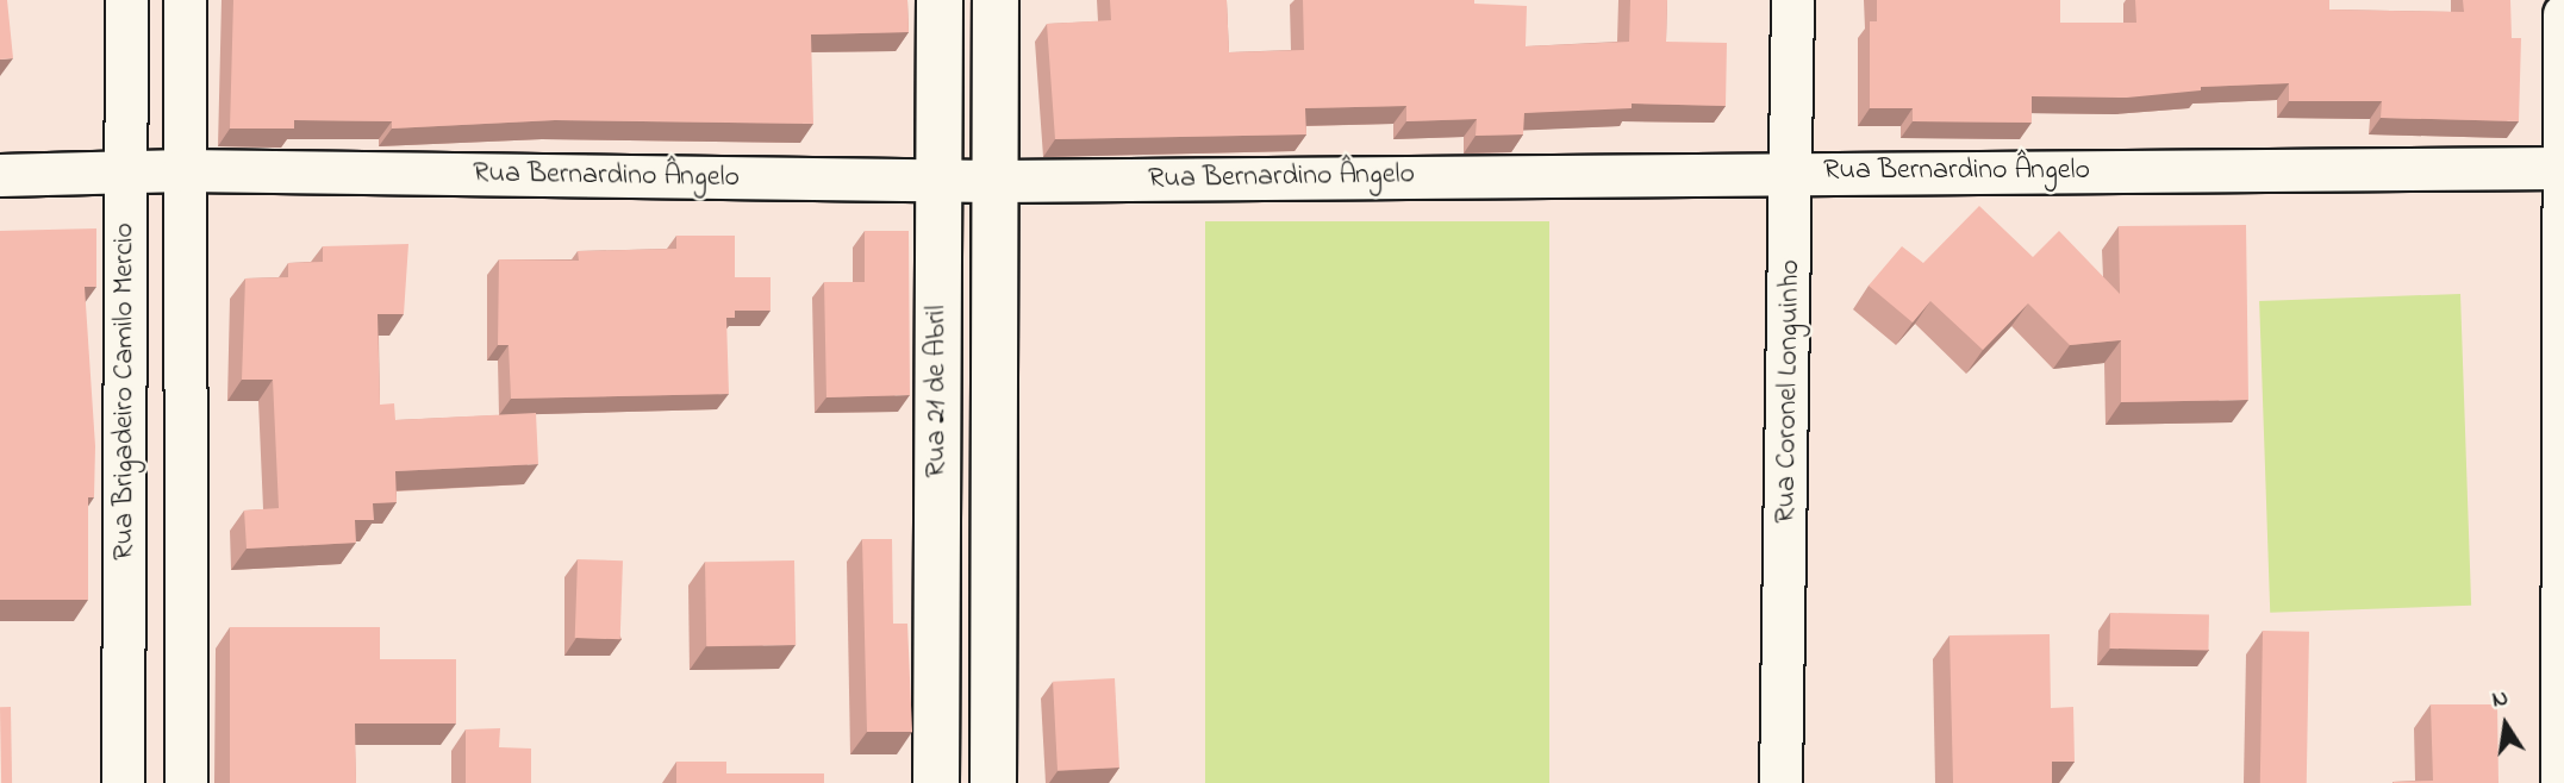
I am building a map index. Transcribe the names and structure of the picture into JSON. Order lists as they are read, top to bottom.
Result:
{
  "streets": {
    "street": [
      "Rua Bernardino Ângelo",
      "Rua Brigadeiro Camilo Mercio",
      "Rua 21 de Abril",
      "Rua Coronel Longuinho"
    ]
  },
  "crossings": [
    ["Rua Bernardino Ângelo", "Rua Brigadeiro Camilo Mercio"],
    ["Rua Bernardino Ângelo", "Rua 21 de Abril"],
    ["Rua Bernardino Ângelo", "Rua Coronel Longuinho"]
  ],
  "north": "top"
}
